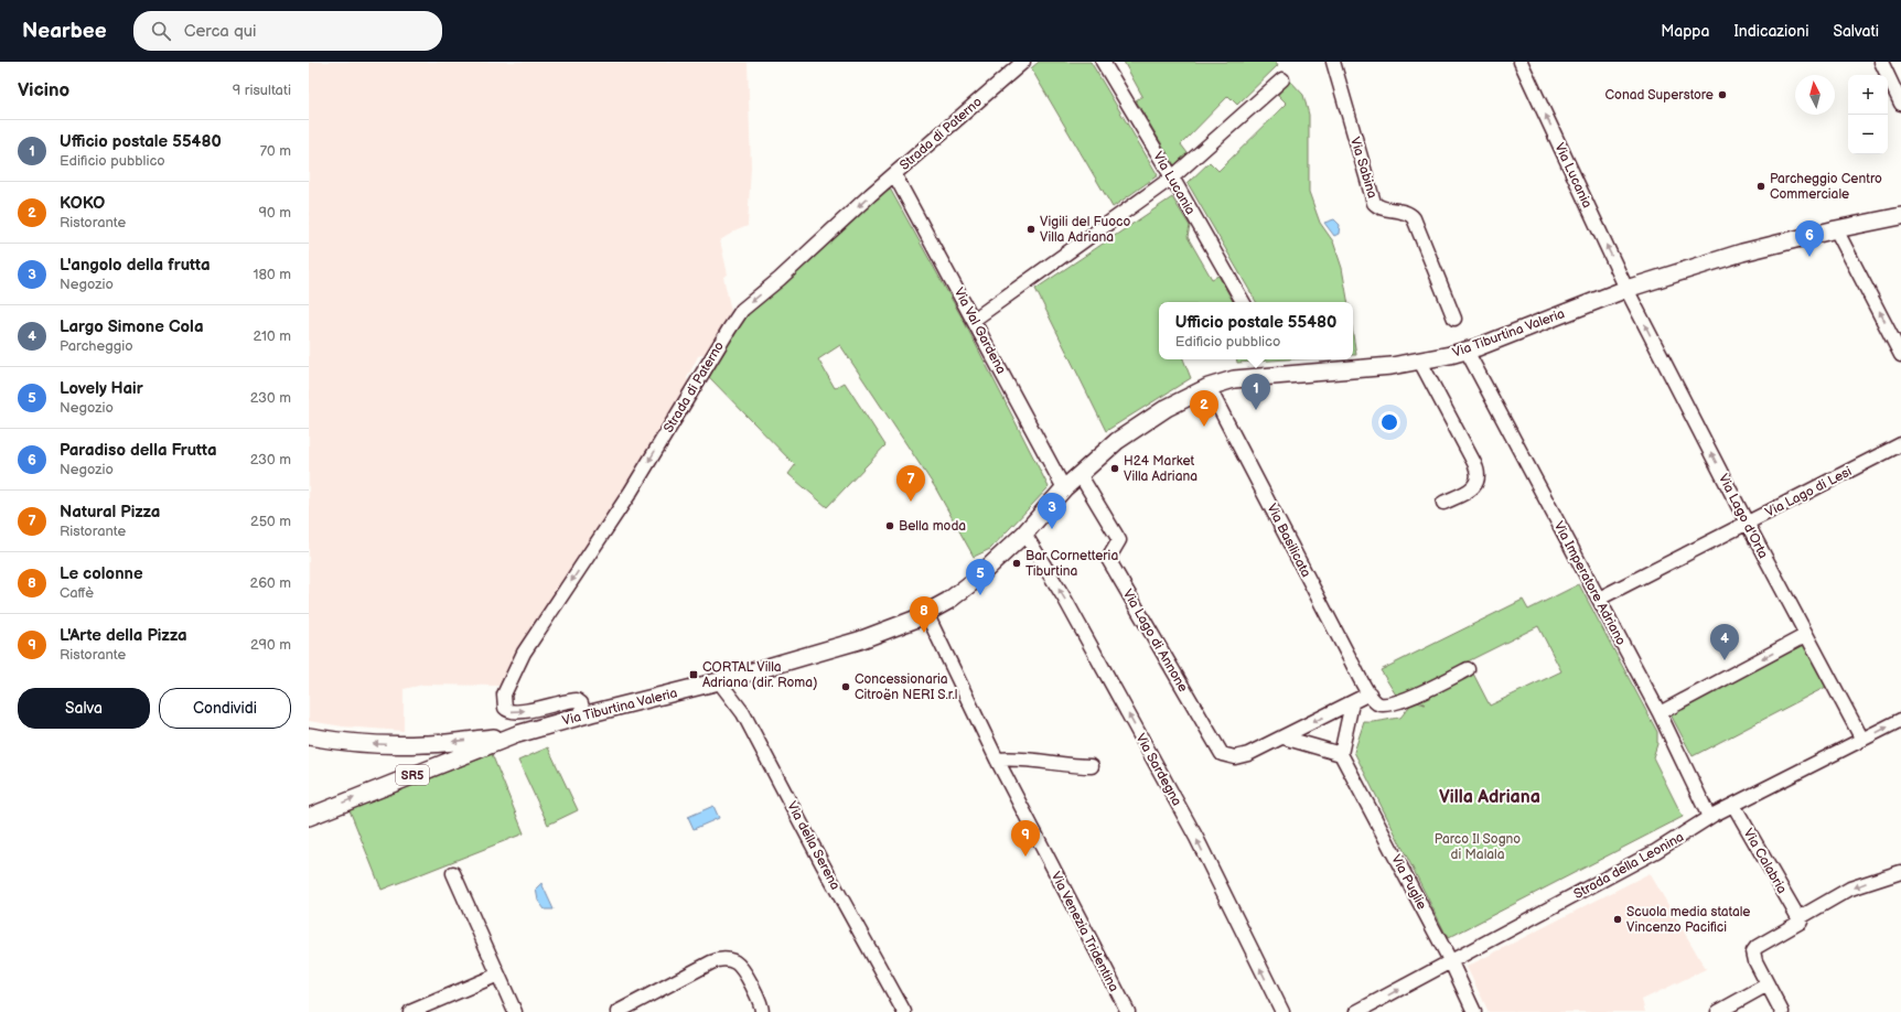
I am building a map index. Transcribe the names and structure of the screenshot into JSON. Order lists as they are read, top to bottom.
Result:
{
  "streets": {
    "main road": ["Via Tiburtina Valeria", "SR5"],
    "street": [
      "Strada di Paterno",
      "Via Sabina",
      "Via Lucania",
      "Via Val Gardena",
      "Via Lago di Lesi",
      "Via Lago d'Orta",
      "Via Basilicata",
      "Via Imperatore Adriano",
      "Via Lago di Annone",
      "Via Sardegna",
      "Via della Serena",
      "Via Calabria",
      "Strada della Leonina",
      "Via Puglie",
      "Via Venezia Tridentina"
    ]
  },
  "crossings": [
    ["Strada di Paterno", "Via Val Gardena"],
    ["Strada di Paterno", "Via Tiburtina Valeria"],
    ["Via Lucania", "Via Tiburtina Valeria"],
    ["Via Lucania", "Via Lago d'Orta"],
    ["Via Val Gardena", "Via Tiburtina Valeria"],
    ["Via Tiburtina Valeria", "Via Lago d'Orta"],
    ["Via Tiburtina Valeria", "Via Basilicata"],
    ["Via Tiburtina Valeria", "Via Imperatore Adriano"],
    ["Via Tiburtina Valeria", "Via Lago di Annone"],
    ["Via Tiburtina Valeria", "Via Sardegna"],
    ["Via Tiburtina Valeria", "Via della Serena"],
    ["Via Tiburtina Valeria", "Via Venezia Tridentina"],
    ["Via Lago di Lesi", "Via Lago d'Orta"],
    ["Via Lago di Lesi", "Via Imperatore Adriano"],
    ["Via Lago d'Orta", "Strada della Leonina"],
    ["Via Imperatore Adriano", "Strada della Leonina"],
    ["Via Calabria", "Strada della Leonina"],
    ["Strada della Leonina", "Via Puglie"]
  ],
  "one_way": [
    "Strada di Paterno",
    "Via Lucania",
    "Via Lago d'Orta",
    "Via Sardegna"
  ],
  "districts": ["Villa Adriana"],
  "parks": ["Parco Il Sogno di Malala"],
  "places": {
    "other": [
      "Conad Superstore",
      "Parcheggio Centro Commerciale",
      "Vigili del Fuoco Villa Adriana",
      "H24 Market Villa Adriana",
      "Bella moda",
      "Bar Cornetteria Tiburtina",
      "Concessionaria Citroën NERI S.r.l",
      "Scuola media statale Vincenzo Pacifici"
    ],
    "transit": ["CORTAL Villa Adriana (dir. Roma)"]
  },
  "north": "top",
  "page": {
    "header": "Nearbee",
    "search": "Cerca qui",
    "nav": ["Mappa", "Indicazioni", "Salvati"],
    "heading": ["Vicino", "9 risultati"],
    "map_buttons": ["+", "−"],
    "list": [
      {
        "mark": "1",
        "name": "Ufficio postale 55480",
        "note": "Edificio pubblico",
        "value": "70 m"
      },
      {
        "mark": "2",
        "name": "KOKO",
        "note": "Ristorante",
        "value": "90 m"
      },
      {
        "mark": "3",
        "name": "L'angolo della frutta",
        "note": "Negozio",
        "value": "180 m"
      },
      {
        "mark": "4",
        "name": "Largo Simone Cola",
        "note": "Parcheggio",
        "value": "210 m"
      },
      {
        "mark": "5",
        "name": "Lovely Hair",
        "note": "Negozio",
        "value": "230 m"
      },
      {
        "mark": "6",
        "name": "Paradiso della Frutta",
        "note": "Negozio",
        "value": "230 m"
      },
      {
        "mark": "7",
        "name": "Natural Pizza",
        "note": "Ristorante",
        "value": "250 m"
      },
      {
        "mark": "8",
        "name": "Le colonne",
        "note": "Caffè",
        "value": "260 m"
      },
      {
        "mark": "9",
        "name": "L'Arte della Pizza",
        "note": "Ristorante",
        "value": "290 m"
      }
    ],
    "pins": [
      "6",
      "1",
      "2",
      "7",
      "3",
      "5",
      "8",
      "4",
      "9"
    ],
    "popup": ["Ufficio postale 55480", "Edificio pubblico"],
    "buttons": ["Salva", "Condividi"]
  }
}
